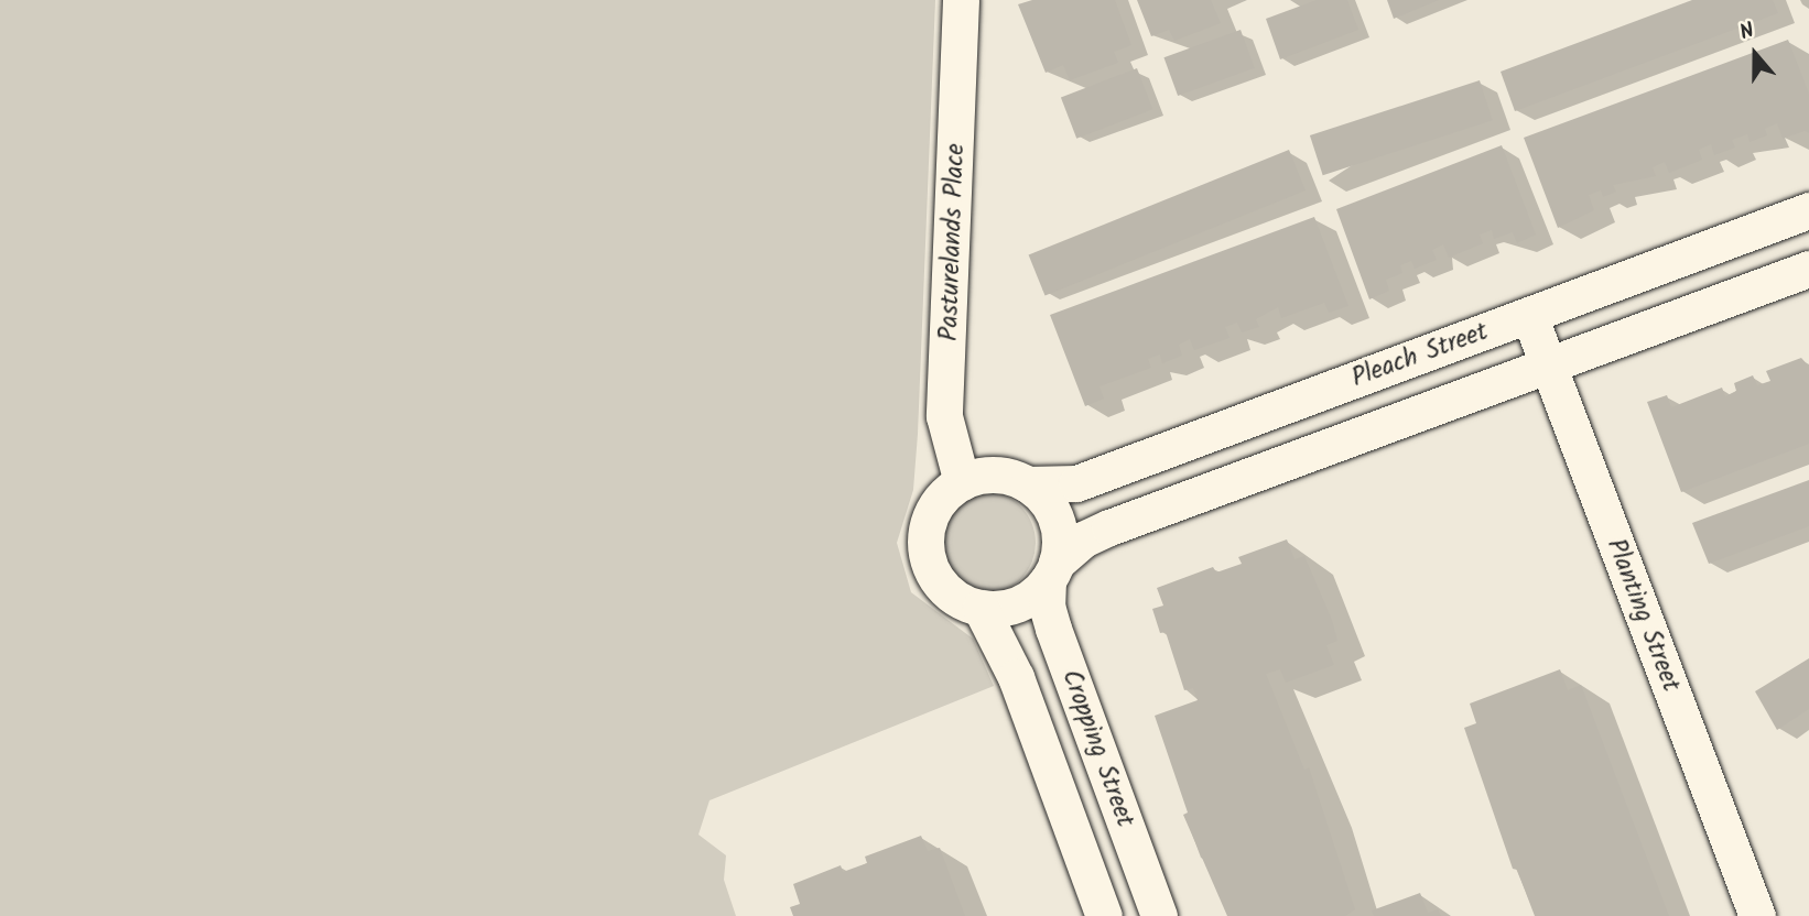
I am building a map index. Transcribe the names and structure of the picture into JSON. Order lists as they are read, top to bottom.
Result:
{
  "streets": {
    "street": [
      "Pasturelands Place",
      "Pleach Street",
      "Planting Street",
      "Cropping Street"
    ]
  },
  "crossings": [
    ["Pasturelands Place", "Pleach Street"],
    ["Pasturelands Place", "Cropping Street"],
    ["Pleach Street", "Planting Street"],
    ["Pleach Street", "Cropping Street"]
  ],
  "north": "top"
}
